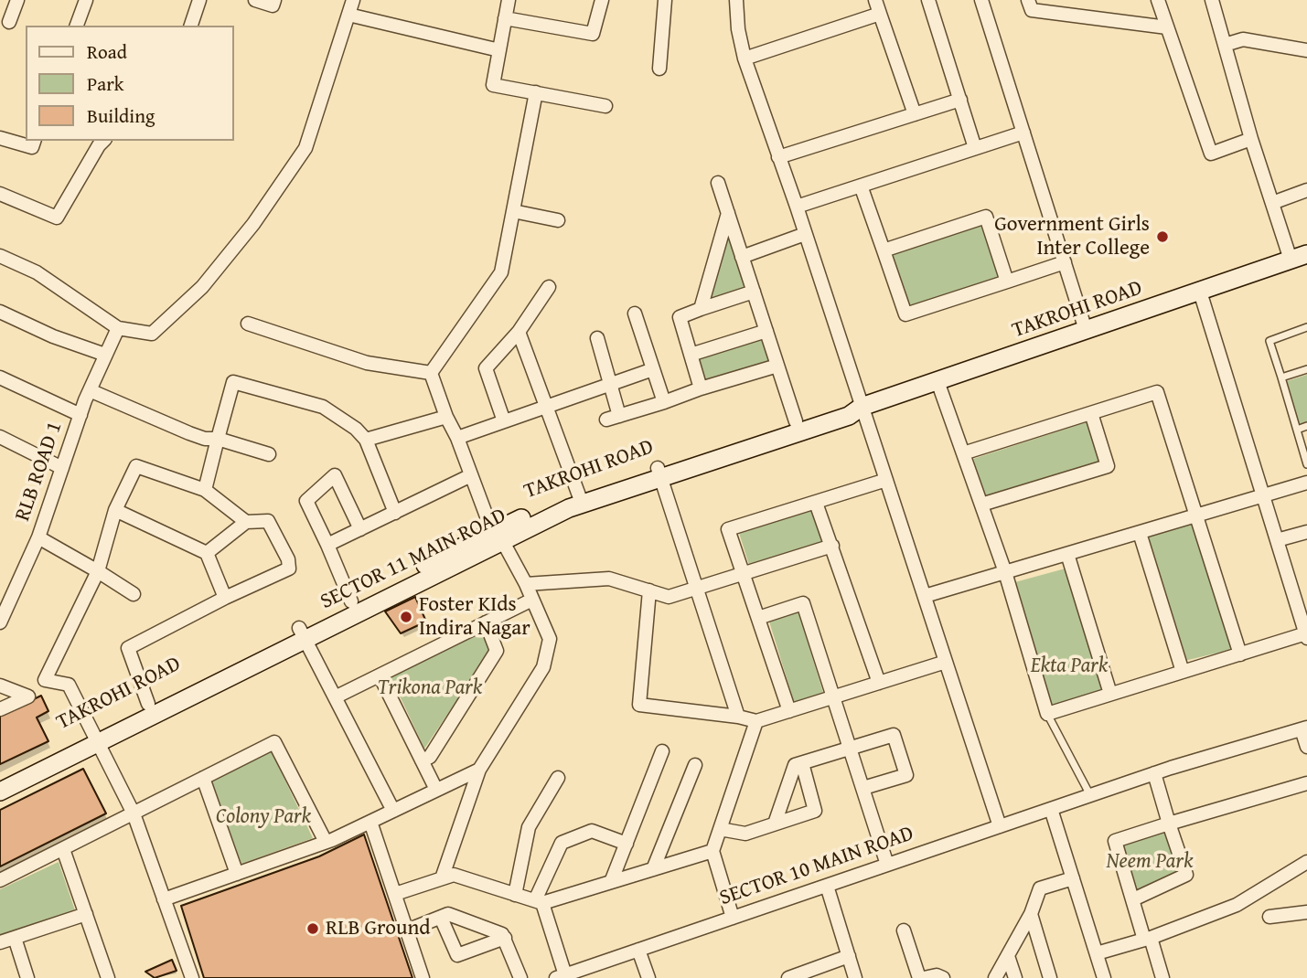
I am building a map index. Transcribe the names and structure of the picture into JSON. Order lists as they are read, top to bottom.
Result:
{
  "streets": {
    "street": [
      "TAKROHI ROAD",
      "RLB ROAD 1",
      "SECTOR 11 MAIN ROAD",
      "SECTOR 10 MAIN ROAD"
    ]
  },
  "crossings": [
    ["TAKROHI ROAD", "SECTOR 11 MAIN ROAD"]
  ],
  "parks": [
    "Ekta Park",
    "Trikona Park",
    "Colony Park",
    "Neem Park"
  ],
  "places": ["Government Girls Inter College", "Foster KIds Indira Nagar", "RLB Ground"],
  "legend": ["Road", "Park", "Building"]
}
